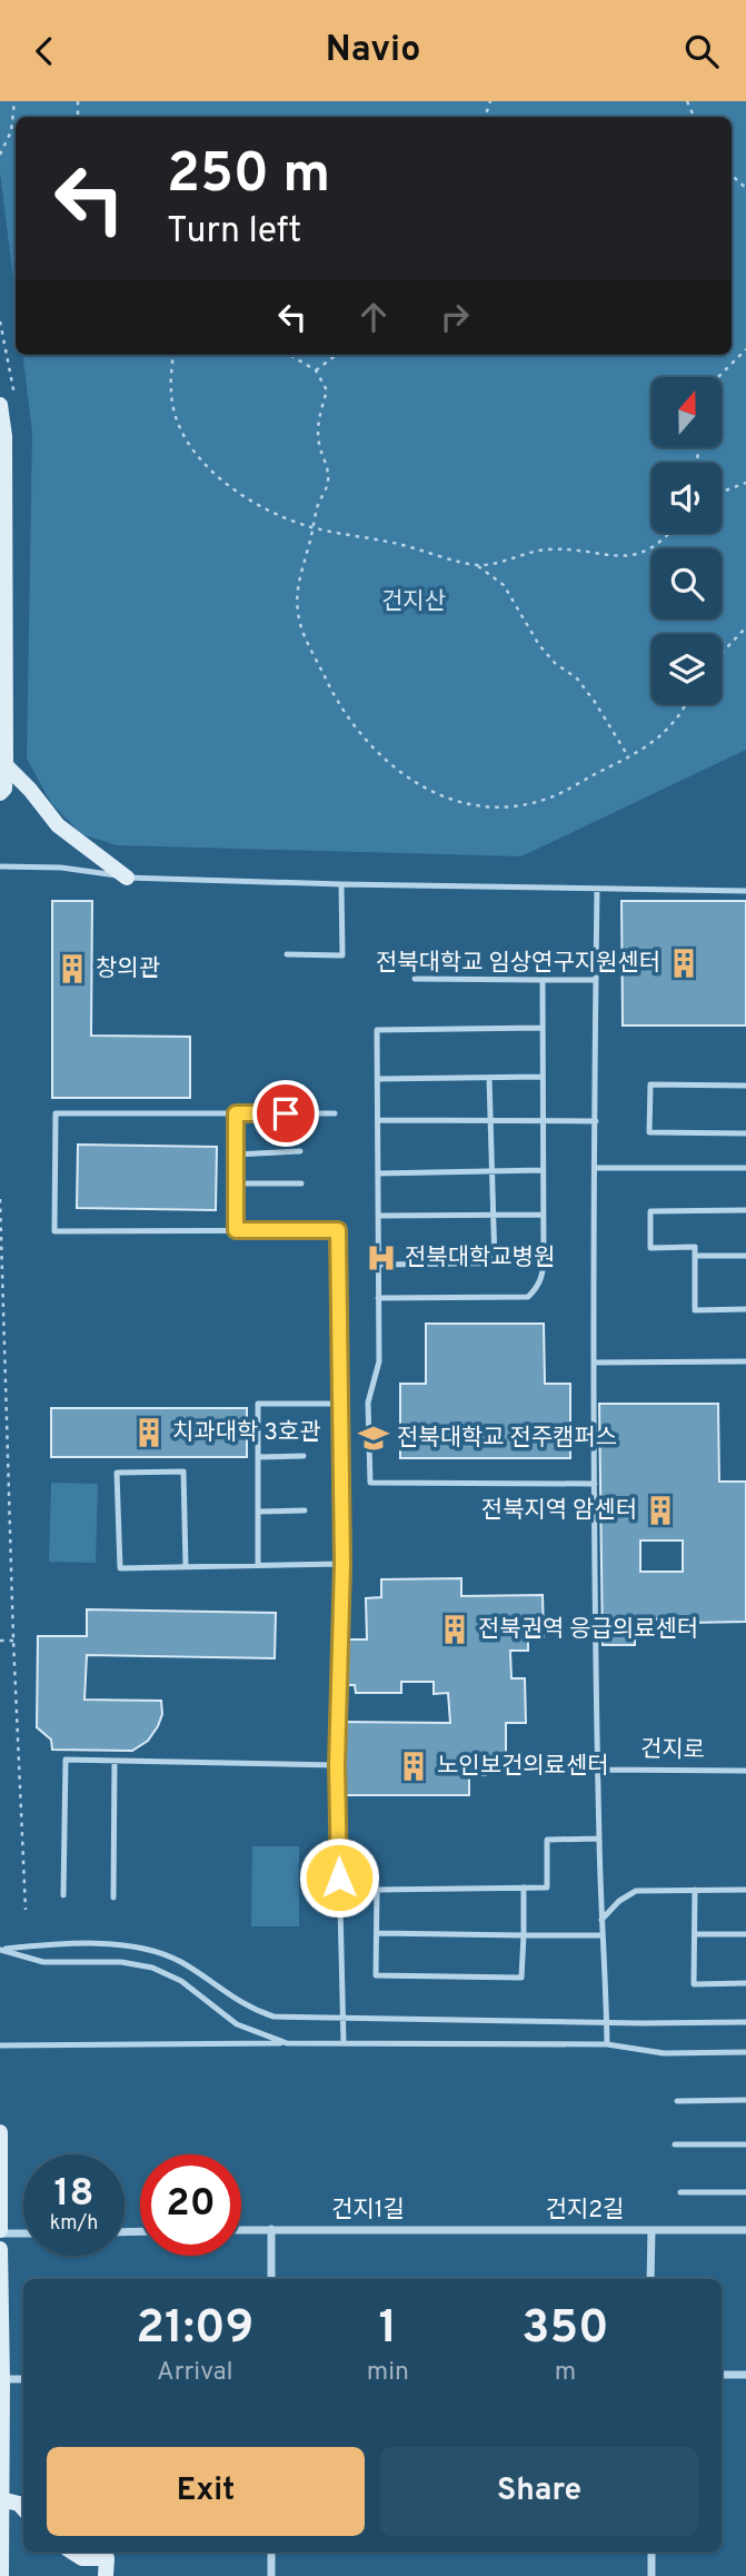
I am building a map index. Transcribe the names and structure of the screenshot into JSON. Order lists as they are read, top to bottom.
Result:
{
  "streets": {
    "street": ["건지1길", "건지2길"],
    "lane": ["건지로"]
  },
  "crossings": [
    ["건지1길", "건지2길"]
  ],
  "parks": ["건지산"],
  "places": {
    "building": [
      "전북대학교 임상연구지원센터",
      "창의관",
      "치과대학 3호관",
      "전북지역 암센터",
      "전북권역 응급의료센터",
      "노인보건의료센터"
    ],
    "hospital": ["전북대학교병원"],
    "school or university": ["전북대학교 전주캠퍼스"]
  },
  "north": "top",
  "page": {
    "header": "Navio",
    "turn": ["250 m", "Turn left"],
    "speed": "18 km/h",
    "limit": "20",
    "eta": [
      "21:09",
      "Arrival",
      "1",
      "min",
      "350",
      "m"
    ],
    "buttons": ["Exit", "Share"]
  }
}
